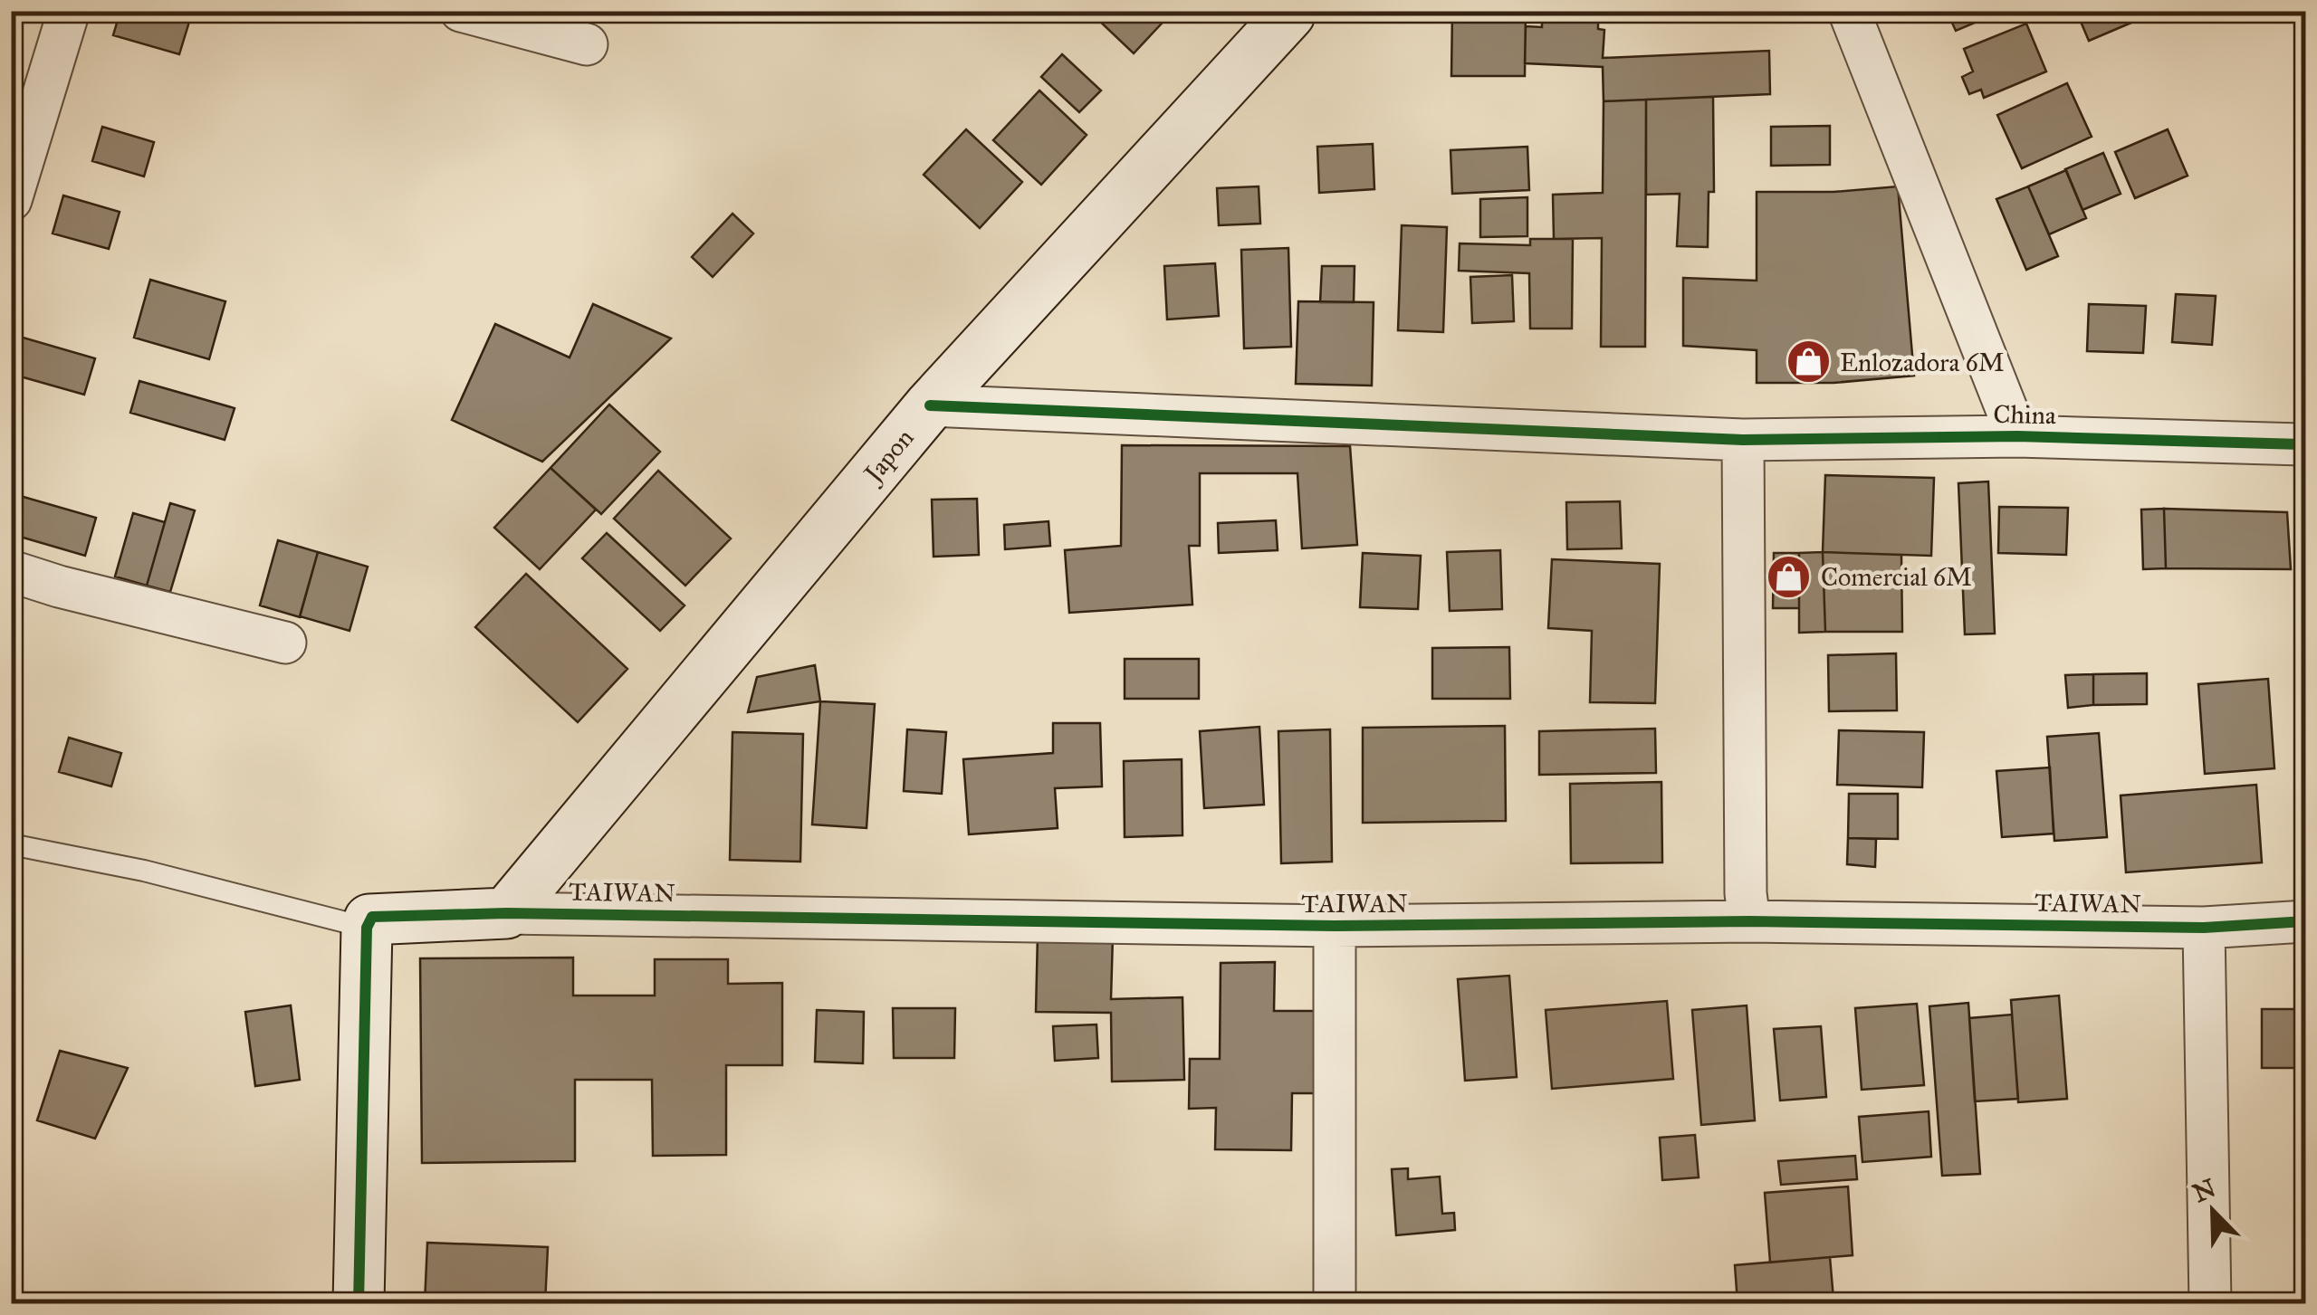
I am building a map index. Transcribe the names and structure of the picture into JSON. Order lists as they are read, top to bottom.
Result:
{
  "streets": {
    "street": ["China", "Japon", "TAIWAN"]
  },
  "crossings": [
    ["China", "Japon"],
    ["Japon", "TAIWAN"]
  ],
  "places": {
    "shop": ["Enlozadora 6M", "Comercial 6M"]
  },
  "north": "top left"
}
